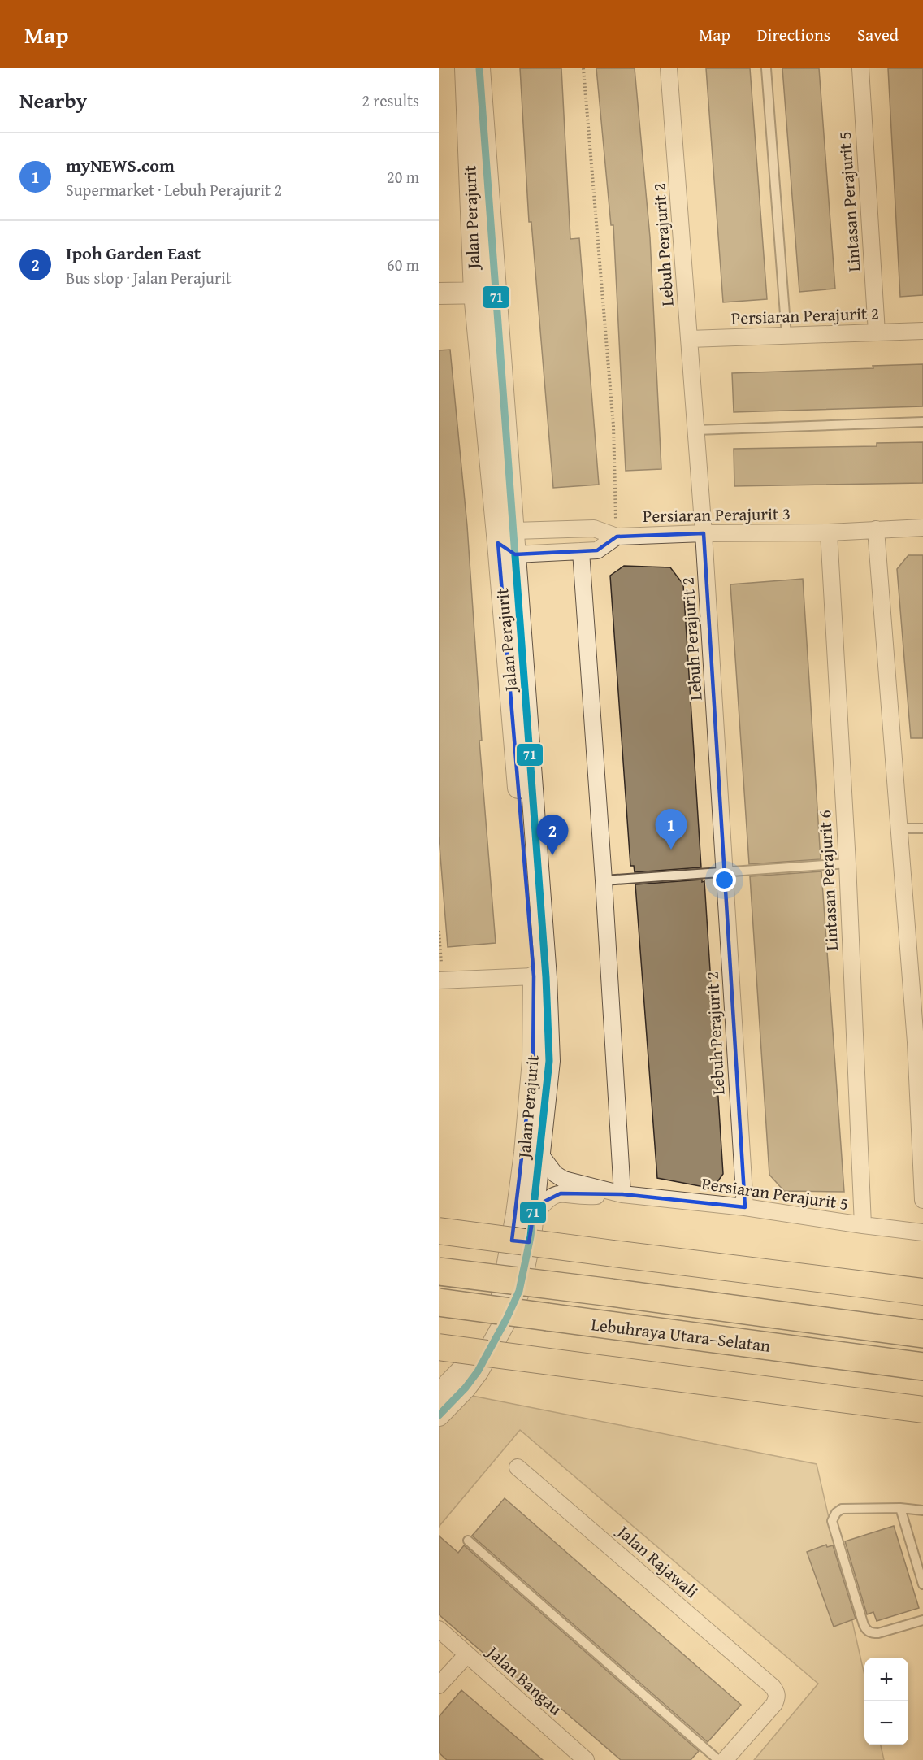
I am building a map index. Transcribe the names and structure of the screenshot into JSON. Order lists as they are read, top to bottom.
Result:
{
  "streets": {
    "highway": ["Lebuhraya Utara–Selatan"],
    "street": [
      "Lintasan Perajurit 5",
      "Jalan Perajurit",
      "Lebuh Perajurit 2",
      "Persiaran Perajurit 2",
      "Persiaran Perajurit 3",
      "Lintasan Perajurit 6",
      "Persiaran Perajurit 5",
      "Jalan Rajawali",
      "Jalan Bangau"
    ]
  },
  "crossings": [
    ["Lintasan Perajurit 5", "Persiaran Perajurit 2"],
    ["Jalan Perajurit", "Persiaran Perajurit 5"],
    ["Lebuh Perajurit 2", "Persiaran Perajurit 2"],
    ["Lebuh Perajurit 2", "Persiaran Perajurit 3"],
    ["Lebuh Perajurit 2", "Persiaran Perajurit 5"],
    ["Persiaran Perajurit 3", "Lintasan Perajurit 6"],
    ["Lintasan Perajurit 6", "Persiaran Perajurit 5"]
  ],
  "lines": ["transit line 71"],
  "page": {
    "header": "Map",
    "nav": ["Map", "Directions", "Saved"],
    "heading": ["Nearby", "2 results"],
    "list": [
      {
        "mark": "1",
        "name": "myNEWS.com",
        "note": "Supermarket · Lebuh Perajurit 2",
        "value": "20 m"
      },
      {
        "mark": "2",
        "name": "Ipoh Garden East",
        "note": "Bus stop · Jalan Perajurit",
        "value": "60 m"
      }
    ],
    "pins": ["1", "2"],
    "map_buttons": ["+", "−"]
  }
}
